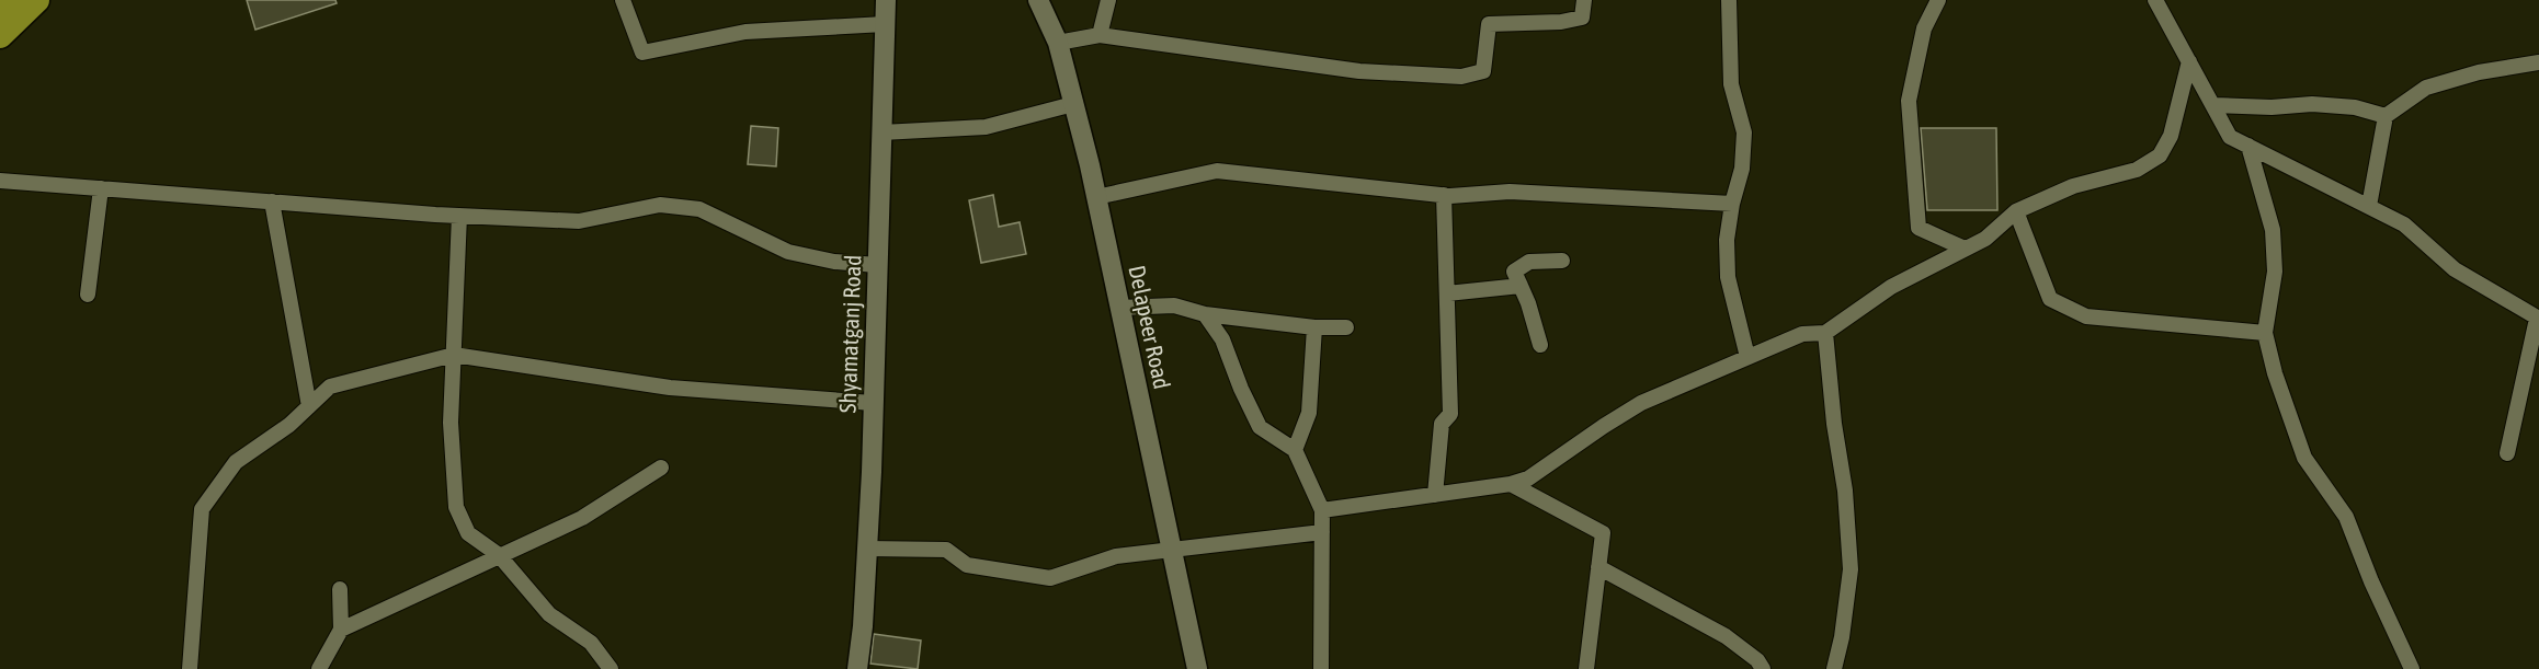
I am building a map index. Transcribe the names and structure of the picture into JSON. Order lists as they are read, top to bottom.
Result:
{
  "streets": {
    "street": ["Delapeer Road", "Shyamatganj Road"]
  }
}
